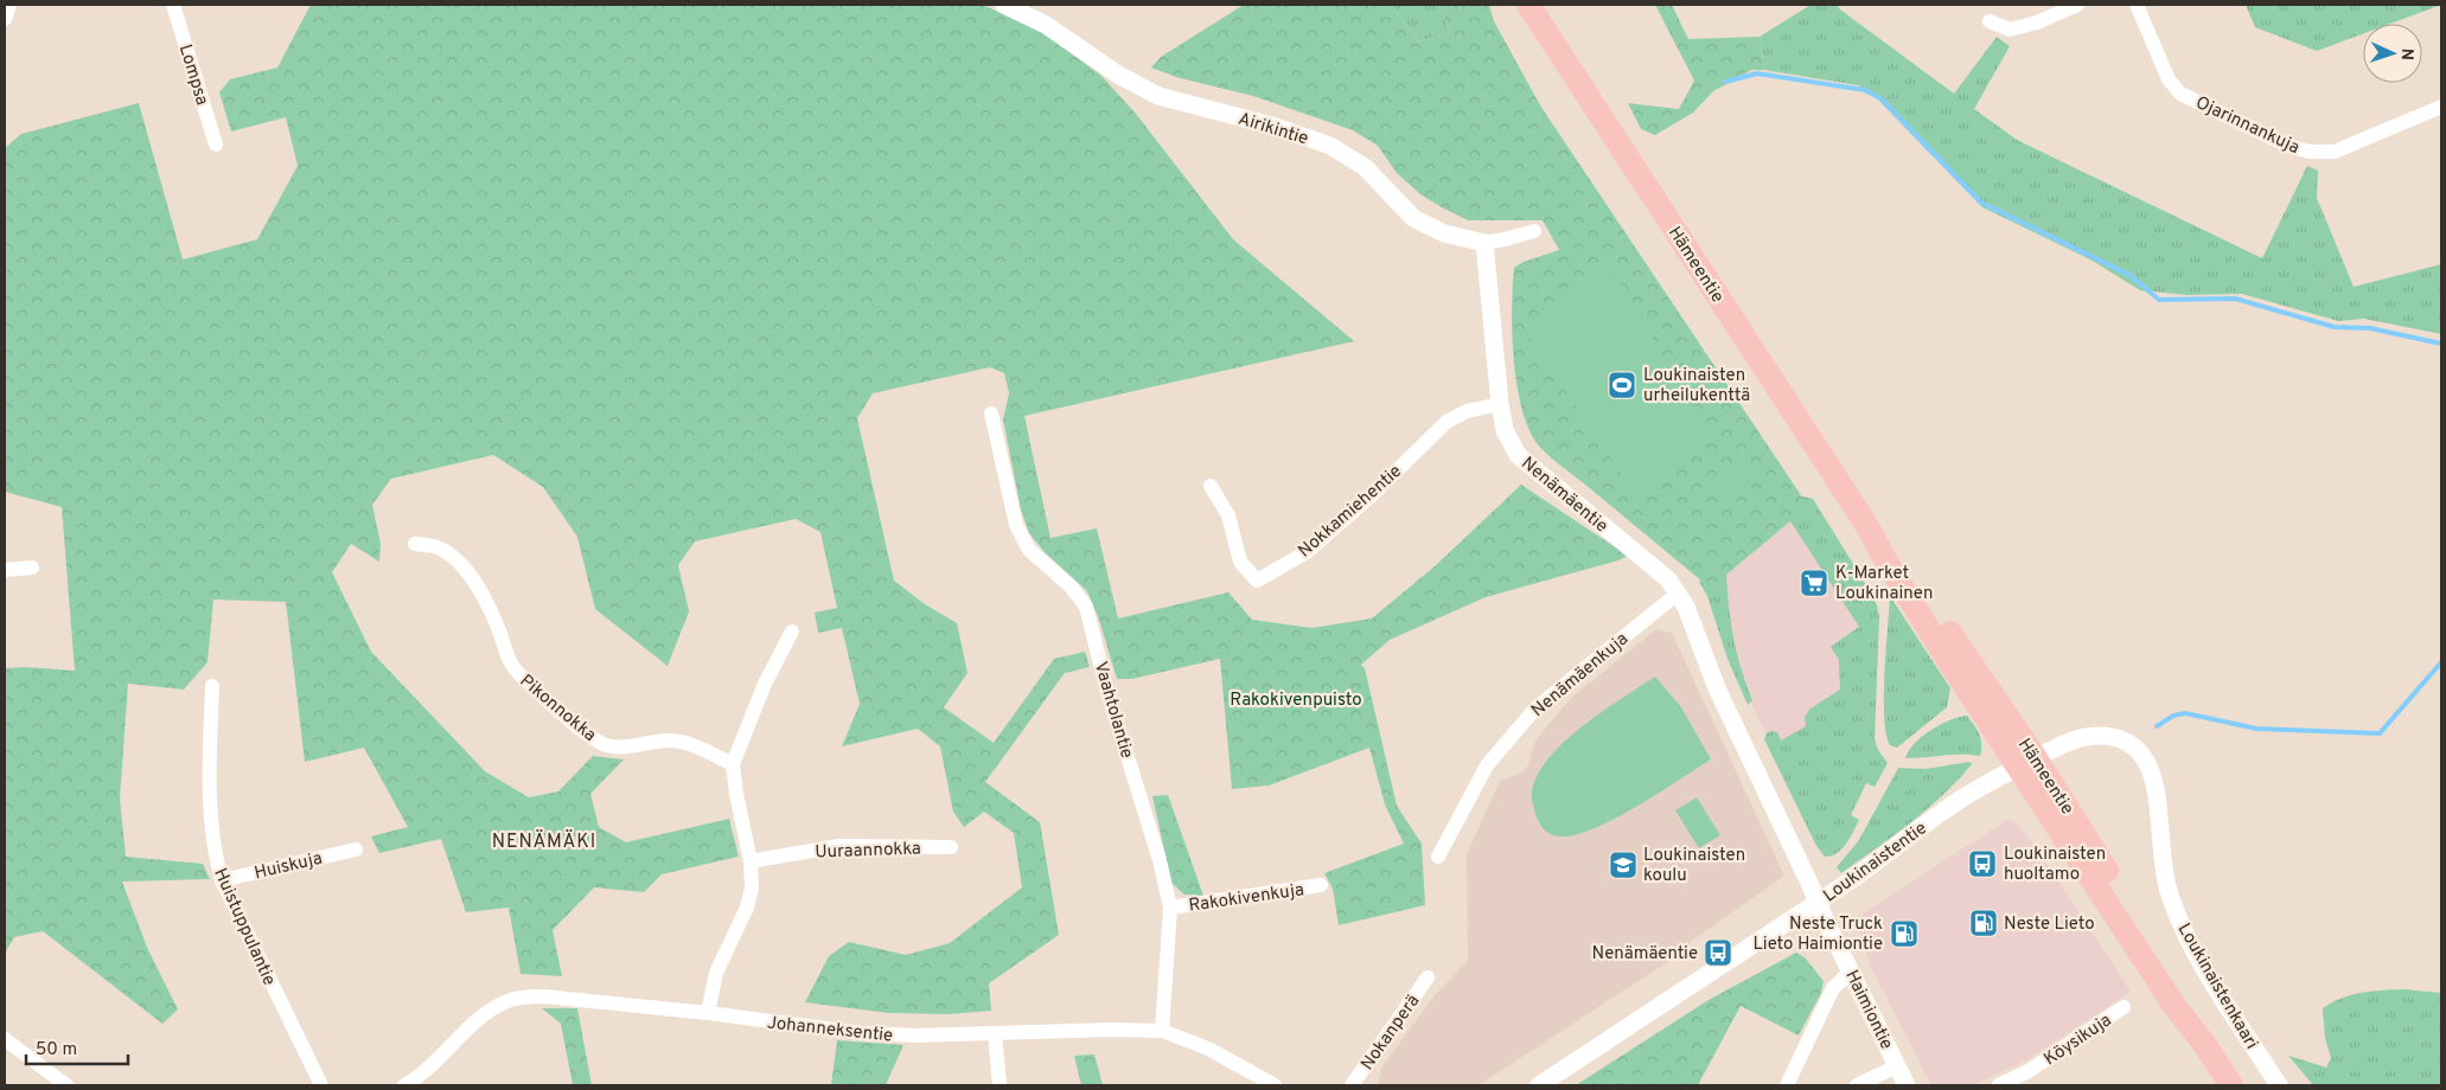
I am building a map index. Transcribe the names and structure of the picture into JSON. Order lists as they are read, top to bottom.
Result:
{
  "streets": {
    "highway": ["Hämeentie"],
    "street": [
      "Lompsa",
      "Ojarinnankuja",
      "Airikintie",
      "Nenämäentie",
      "Nokkamiehentie",
      "Nenämäenkuja",
      "Pikonnokka",
      "Vaahtolantie",
      "Uuraannokka",
      "Loukinaistentie",
      "Huiskuja",
      "Rakokivenkuja",
      "Huistuppulantie",
      "Loukinaistenkaari",
      "Haimiontie",
      "Johanneksentie",
      "Nokanperä",
      "Köysikuja"
    ]
  },
  "crossings": [
    ["Airikintie", "Nenämäentie"],
    ["Hämeentie", "Loukinaistentie"],
    ["Hämeentie", "Loukinaistenkaari"],
    ["Nenämäentie", "Nokkamiehentie"],
    ["Nenämäentie", "Nenämäenkuja"],
    ["Nenämäentie", "Loukinaistentie"],
    ["Nenämäentie", "Haimiontie"],
    ["Vaahtolantie", "Rakokivenkuja"],
    ["Vaahtolantie", "Johanneksentie"],
    ["Loukinaistentie", "Loukinaistenkaari"],
    ["Loukinaistentie", "Haimiontie"],
    ["Huiskuja", "Huistuppulantie"]
  ],
  "districts": ["NENÄMÄKI"],
  "parks": ["Rakokivenpuisto"],
  "places": {
    "sports": ["Loukinaisten urheilukenttä"],
    "supermarket": ["K-Market Loukinainen"],
    "bus stop": ["Loukinaisten huoltamo", "Nenämäentie"],
    "school or university": ["Loukinaisten koulu"],
    "fuel station": ["Neste Lieto", "Neste Truck Lieto Haimiontie"]
  },
  "scale_bar": "50 m",
  "north": "right"
}
